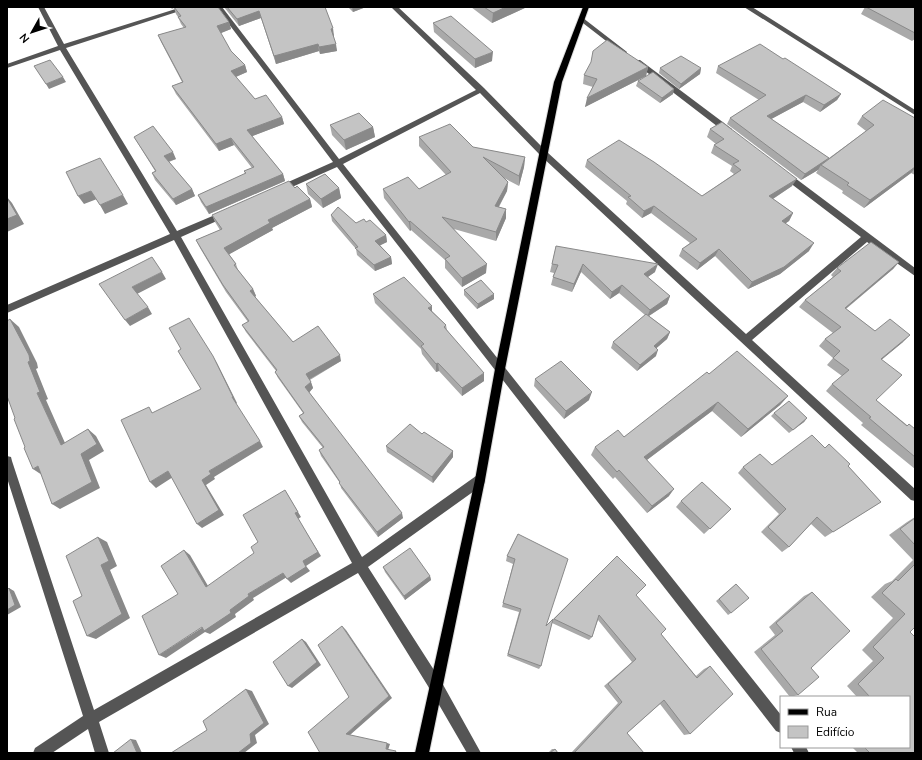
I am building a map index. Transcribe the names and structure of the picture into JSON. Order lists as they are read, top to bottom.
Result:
{
  "legend": ["Rua", "Edifício"],
  "north": "bottom left"
}
